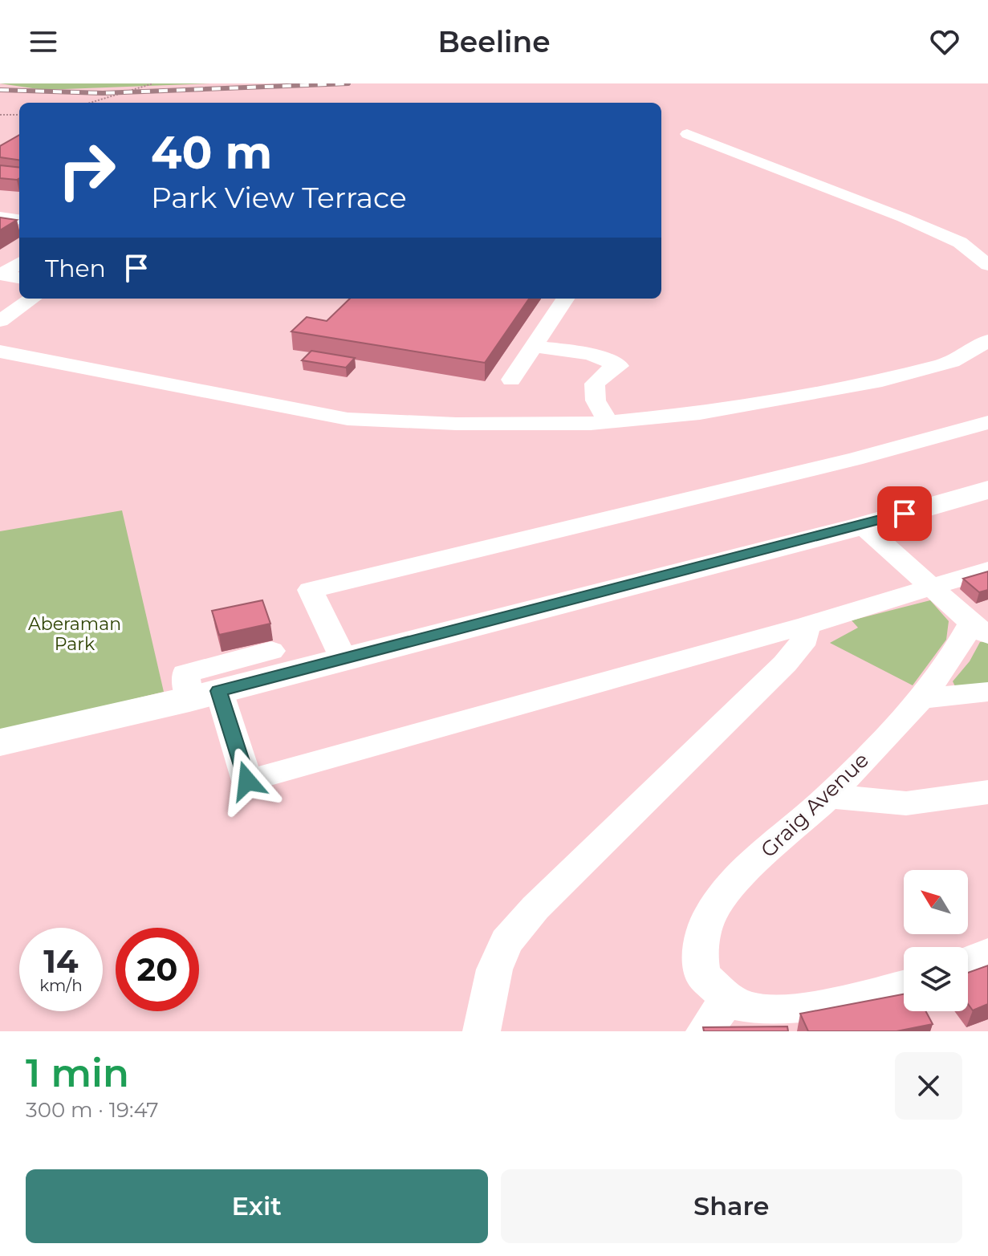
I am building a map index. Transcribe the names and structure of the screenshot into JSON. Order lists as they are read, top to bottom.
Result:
{
  "streets": {
    "street": ["Graig Avenue"]
  },
  "parks": ["Aberaman Park"],
  "north": "top left",
  "page": {
    "header": "Beeline",
    "turn": ["40 m", "Park View Terrace"],
    "then": "Then",
    "speed": "14 km/h",
    "limit": "20",
    "heading": ["1 min", "300 m · 19:47"],
    "buttons": ["Exit", "Share"]
  }
}
